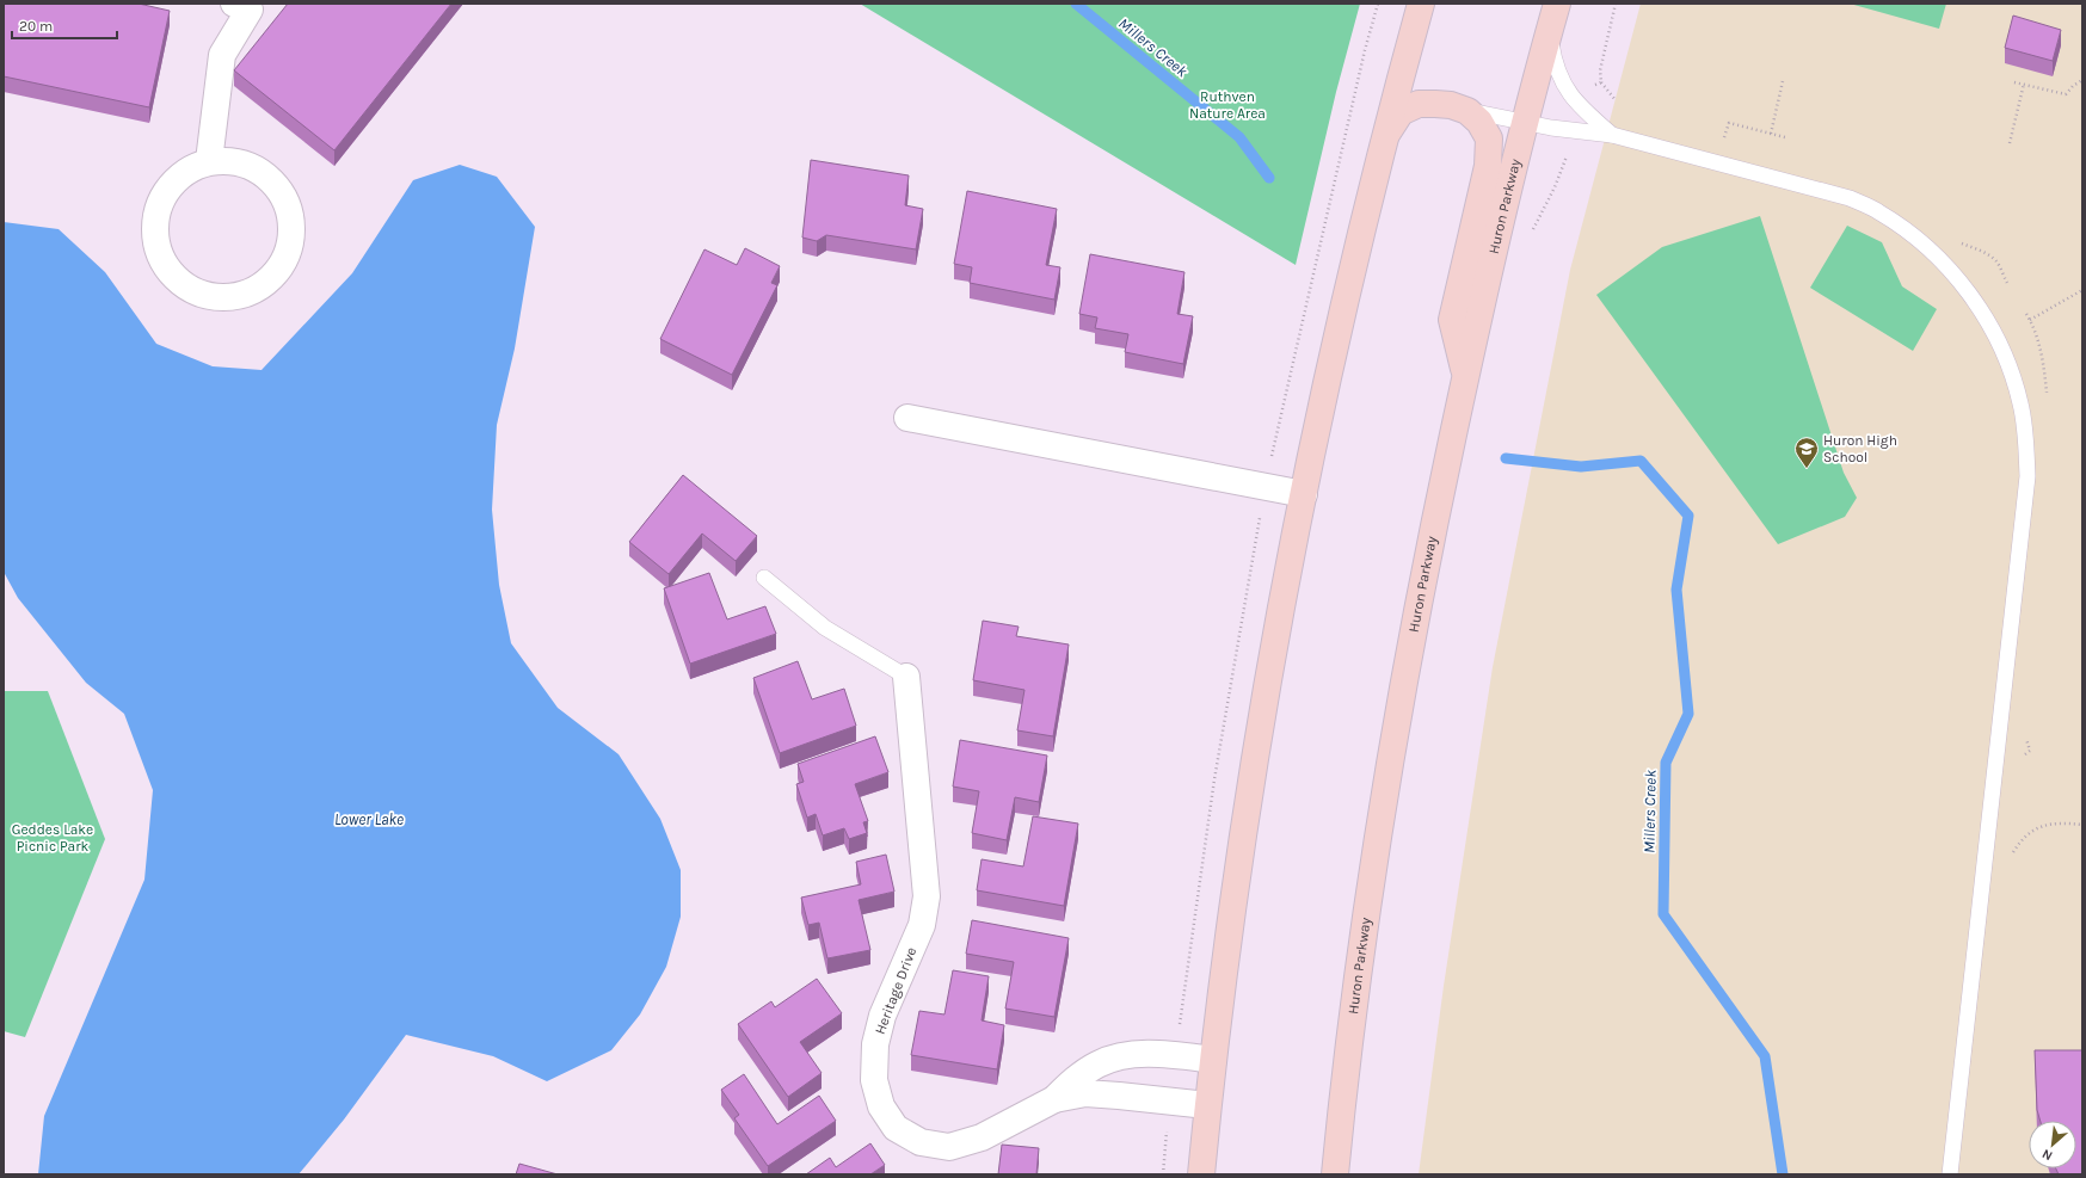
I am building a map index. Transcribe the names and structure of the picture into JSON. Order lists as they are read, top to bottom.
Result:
{
  "streets": {
    "main road": ["Huron Parkway"],
    "street": ["Heritage Drive"]
  },
  "water": ["Millers Creek", "Lower Lake"],
  "parks": ["Ruthven Nature Area", "Geddes Lake Picnic Park"],
  "places": {
    "school or university": ["Huron High School"]
  },
  "scale_bar": "20 m",
  "north": "bottom left"
}
